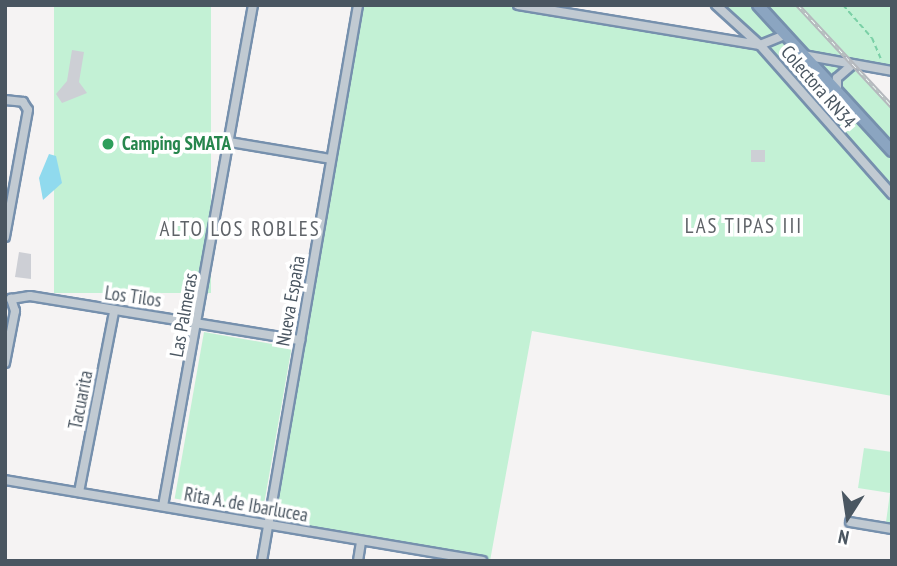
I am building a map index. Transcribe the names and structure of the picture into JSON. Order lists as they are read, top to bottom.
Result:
{
  "streets": {
    "street": [
      "Colectora RN34",
      "Los Tilos",
      "Nueva España",
      "Las Palmeras",
      "Tacuarita",
      "Rita A. de Ibarlucea"
    ]
  },
  "crossings": [
    ["Los Tilos", "Nueva España"],
    ["Los Tilos", "Las Palmeras"],
    ["Los Tilos", "Tacuarita"],
    ["Nueva España", "Rita A. de Ibarlucea"],
    ["Las Palmeras", "Rita A. de Ibarlucea"],
    ["Tacuarita", "Rita A. de Ibarlucea"]
  ],
  "districts": ["LAS TIPAS III", "ALTO LOS ROBLES"],
  "places": ["Camping SMATA"],
  "north": "bottom"
}
